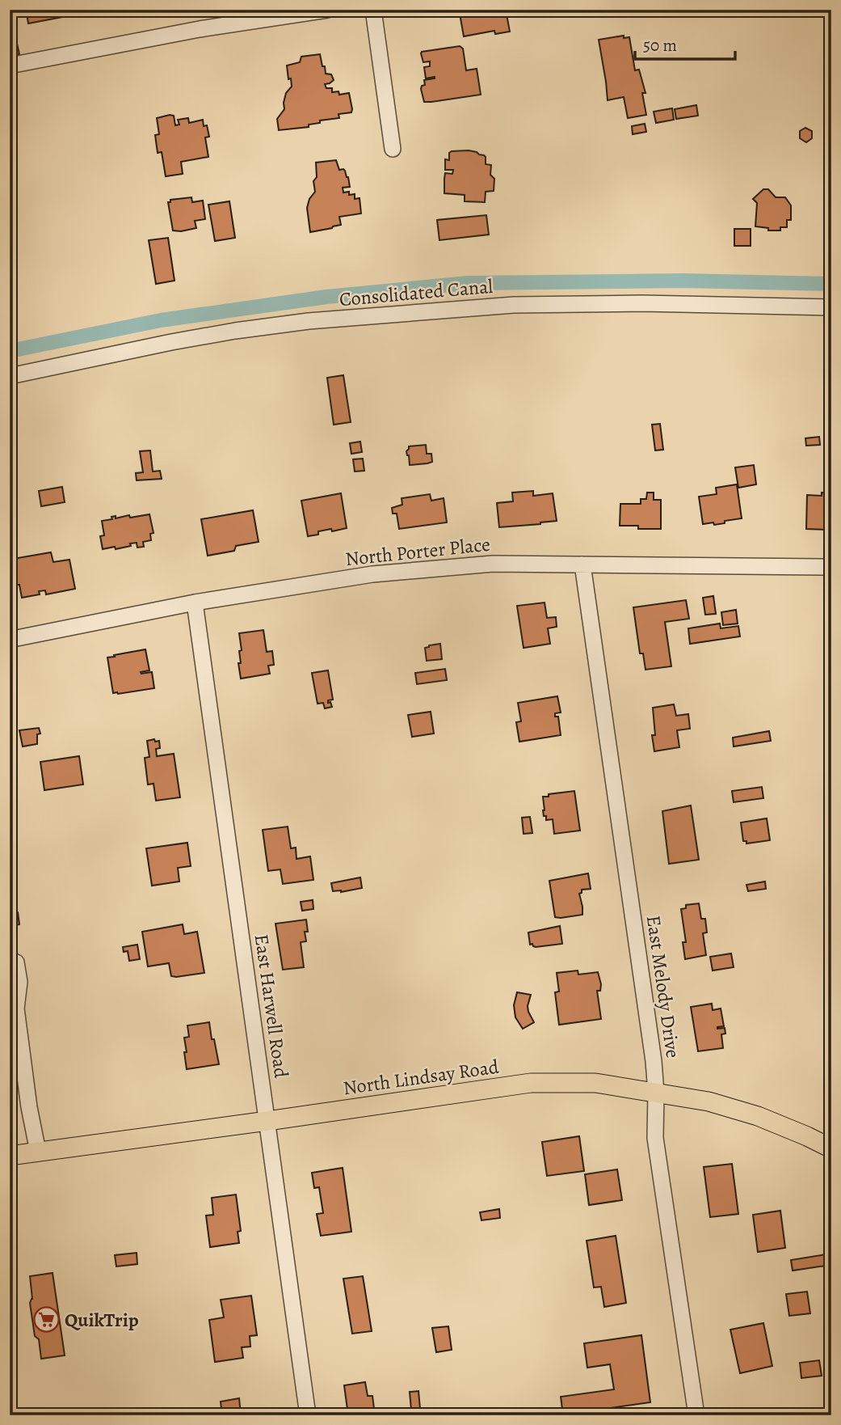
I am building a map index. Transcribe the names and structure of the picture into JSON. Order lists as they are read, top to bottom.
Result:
{
  "streets": {
    "main road": ["North Lindsay Road"],
    "street": [
      "Consolidated Canal",
      "North Porter Place",
      "East Melody Drive",
      "East Harwell Road"
    ]
  },
  "crossings": [
    ["North Porter Place", "East Melody Drive"],
    ["North Porter Place", "East Harwell Road"],
    ["East Melody Drive", "North Lindsay Road"],
    ["East Harwell Road", "North Lindsay Road"]
  ],
  "places": {
    "supermarket": ["QuikTrip"]
  },
  "scale_bar": "50 m"
}
